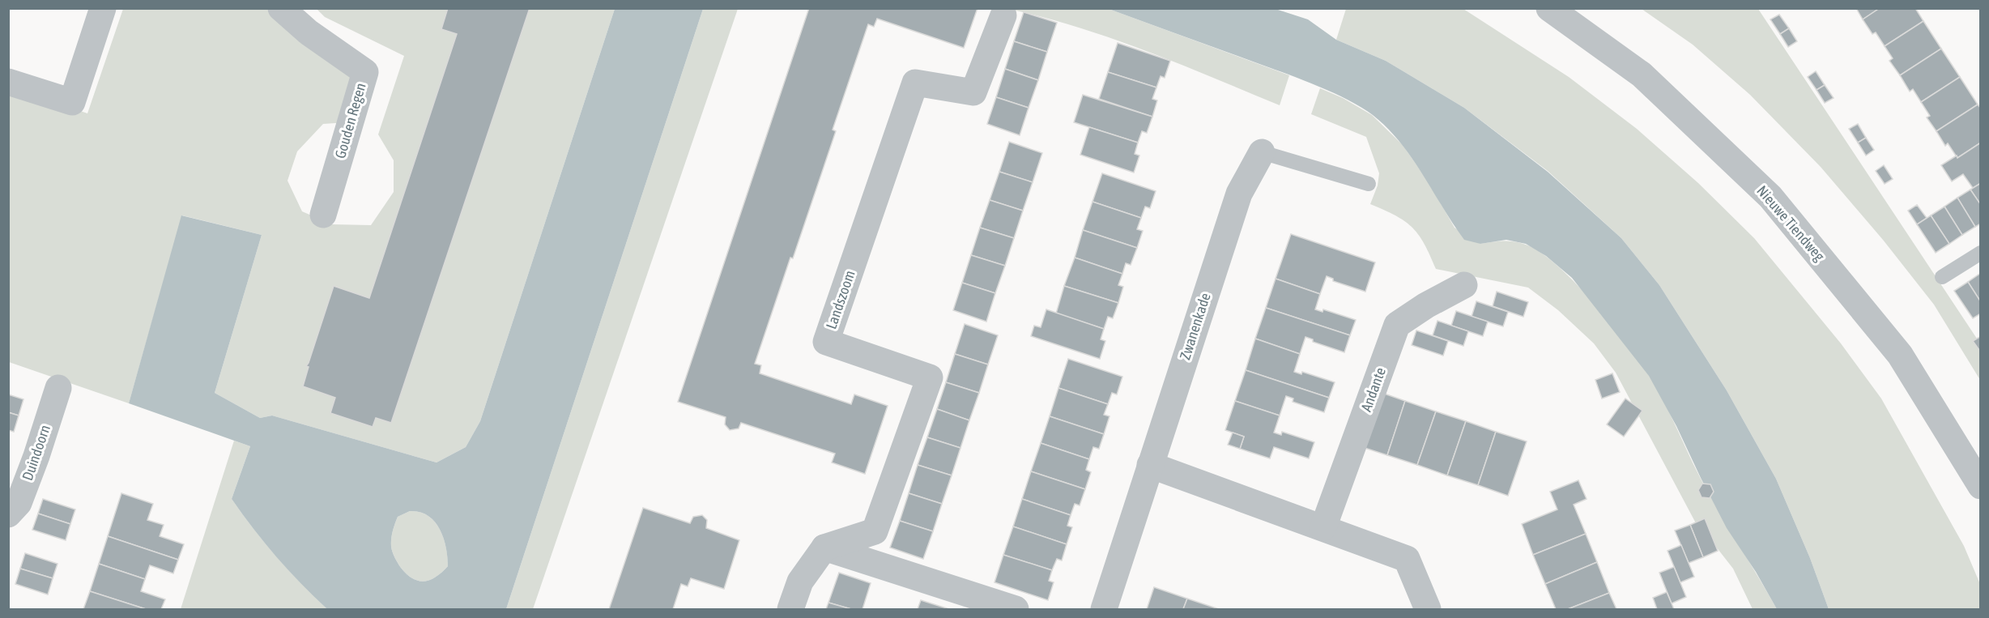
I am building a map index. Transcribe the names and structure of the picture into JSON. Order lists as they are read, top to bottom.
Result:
{
  "streets": {
    "street": [
      "Gouden Regen",
      "Nieuwe Tiendweg",
      "Landszoom",
      "Zwanenkade",
      "Andante",
      "Duindoorn"
    ]
  }
}
